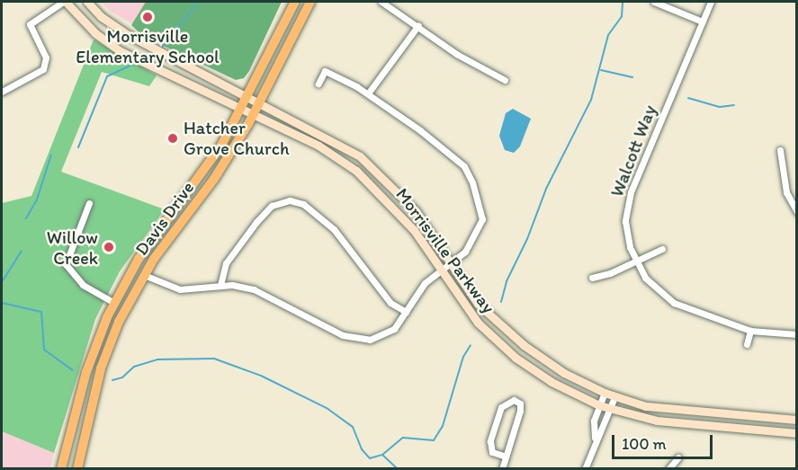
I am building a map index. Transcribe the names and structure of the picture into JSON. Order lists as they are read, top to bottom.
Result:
{
  "streets": {
    "main road": ["Davis Drive", "Morrisville Parkway"],
    "street": ["Walcott Way"]
  },
  "crossings": [
    ["Davis Drive", "Morrisville Parkway"]
  ],
  "places": ["Morrisville Elementary School", "Hatcher Grove Church", "Willow Creek"],
  "scale_bar": "100 m"
}
